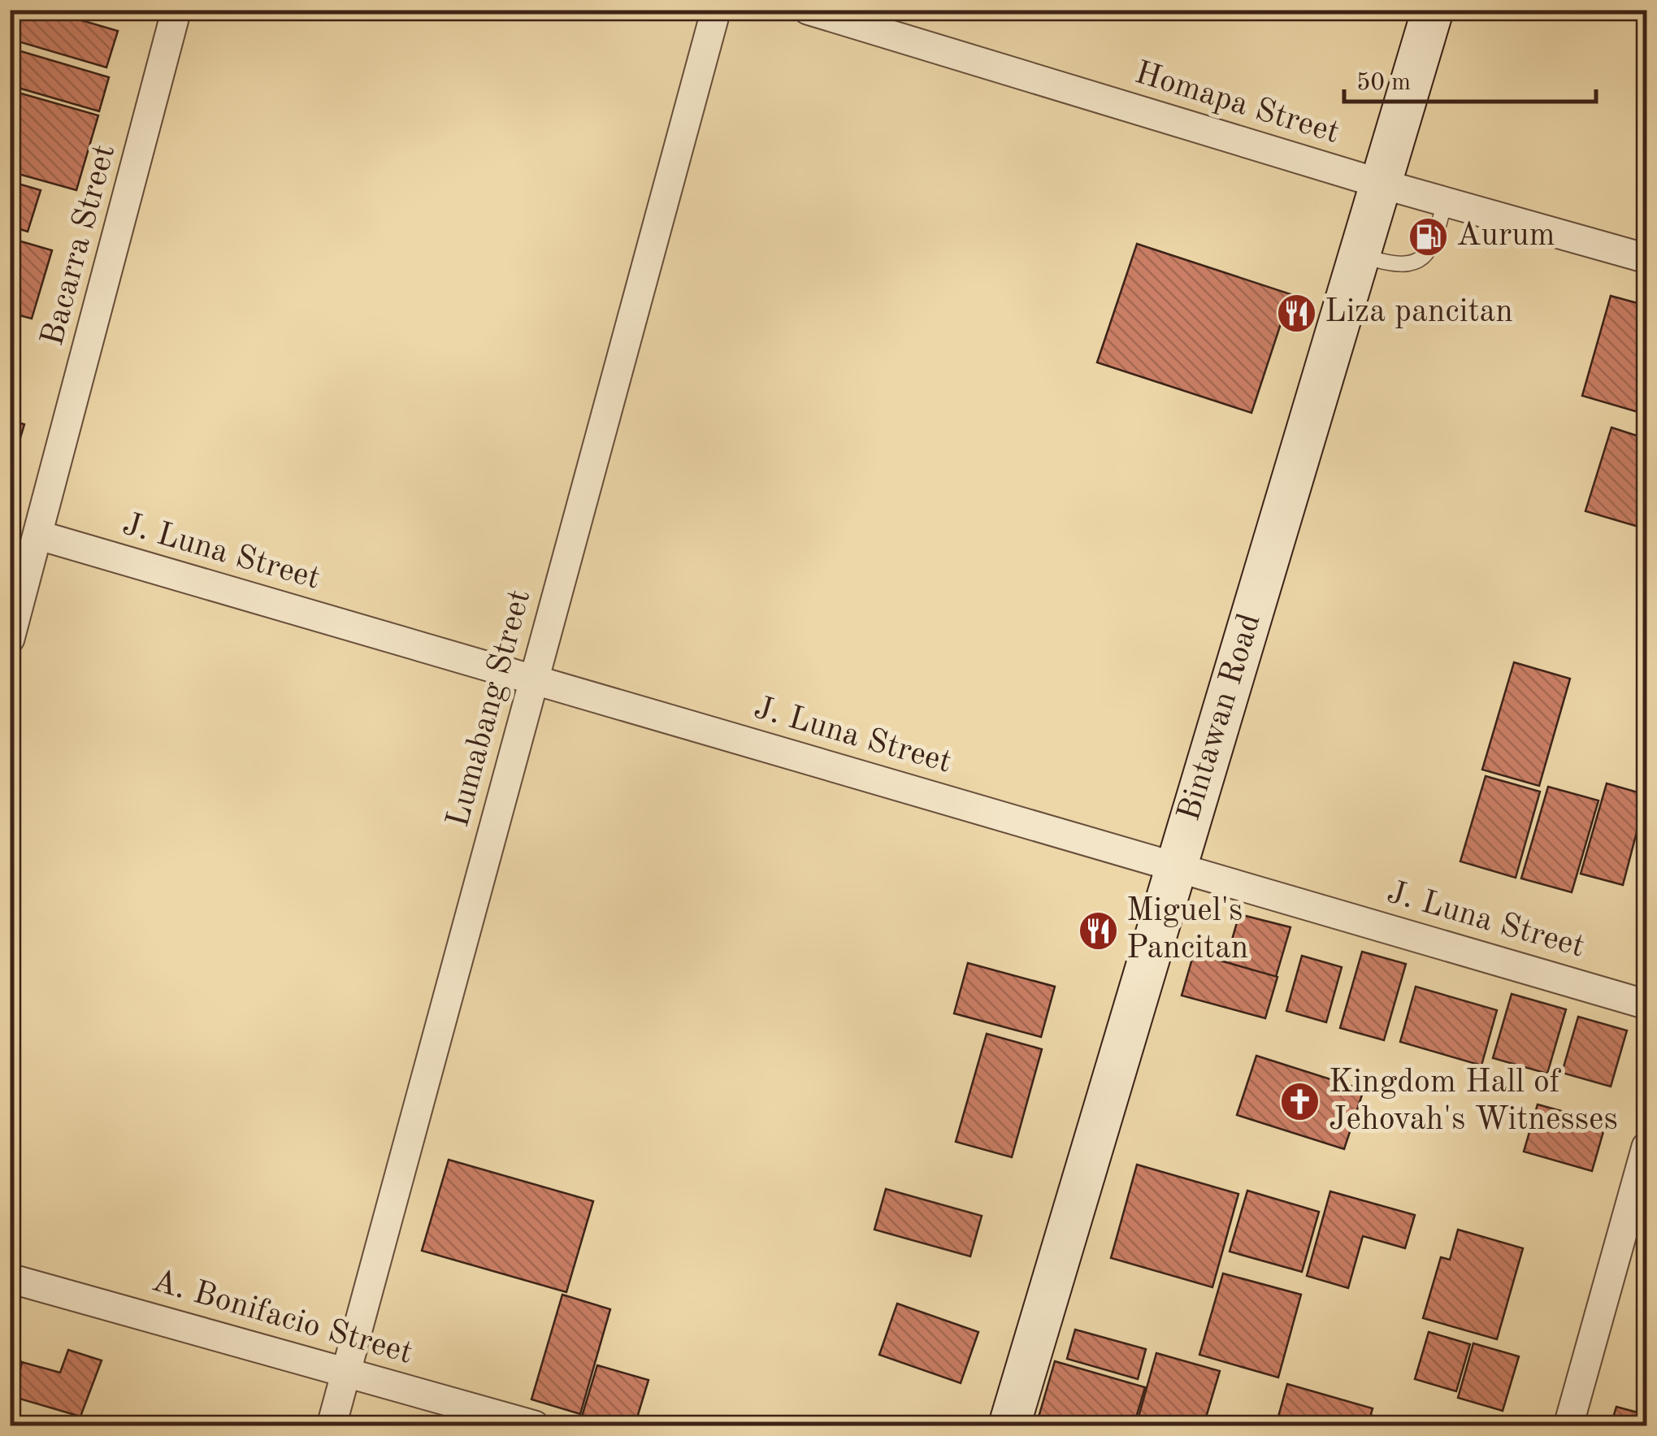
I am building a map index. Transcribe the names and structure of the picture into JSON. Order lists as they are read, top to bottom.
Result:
{
  "streets": {
    "main road": ["Bintawan Road"],
    "street": [
      "Homapa Street",
      "Bacarra Street",
      "J. Luna Street",
      "Lumabang Street",
      "A. Bonifacio Street"
    ]
  },
  "crossings": [
    ["Homapa Street", "Bintawan Road"],
    ["Bacarra Street", "J. Luna Street"],
    ["J. Luna Street", "Lumabang Street"],
    ["J. Luna Street", "Bintawan Road"],
    ["Lumabang Street", "A. Bonifacio Street"]
  ],
  "places": {
    "fuel station": ["Aurum"],
    "restaurant": ["Liza pancitan", "Miguel's Pancitan"],
    "church": ["Kingdom Hall of Jehovah's Witnesses"]
  },
  "scale_bar": "50 m"
}
